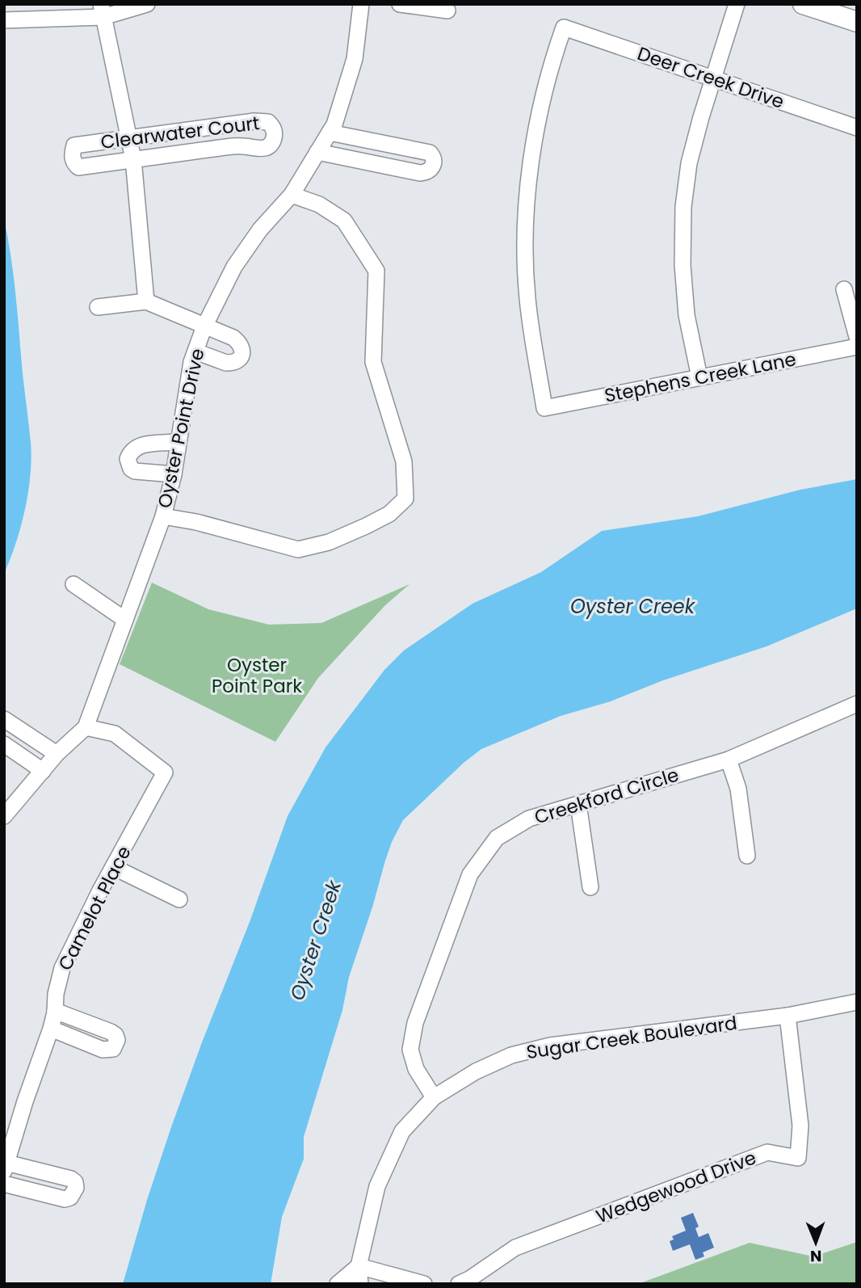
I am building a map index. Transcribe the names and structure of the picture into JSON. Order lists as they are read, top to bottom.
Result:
{
  "streets": {
    "street": [
      "Deer Creek Drive",
      "Clearwater Court",
      "Stephens Creek Lane",
      "Oyster Point Drive",
      "Creekford Circle",
      "Camelot Place",
      "Sugar Creek Boulevard",
      "Wedgewood Drive"
    ]
  },
  "crossings": [
    ["Deer Creek Drive", "Stephens Creek Lane"],
    ["Oyster Point Drive", "Camelot Place"],
    ["Creekford Circle", "Sugar Creek Boulevard"],
    ["Sugar Creek Boulevard", "Wedgewood Drive"]
  ],
  "water": ["Oyster Creek"],
  "parks": ["Oyster Point Park"],
  "north": "bottom"
}
